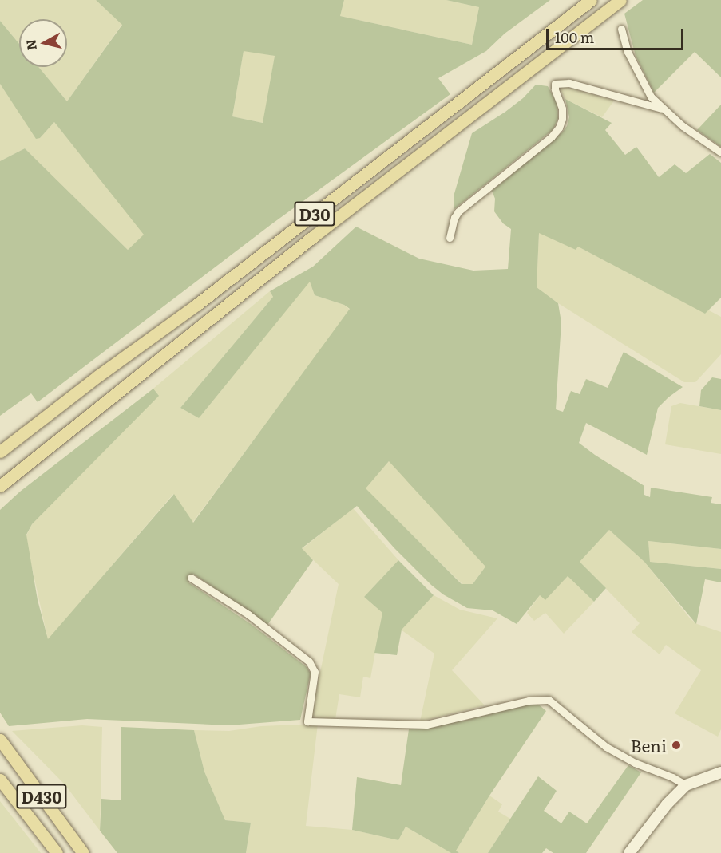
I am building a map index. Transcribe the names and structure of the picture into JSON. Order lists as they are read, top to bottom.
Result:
{
  "streets": {
    "main road": ["D30", "D430"]
  },
  "places": ["Beni"],
  "scale_bar": "100 m",
  "north": "left"
}
